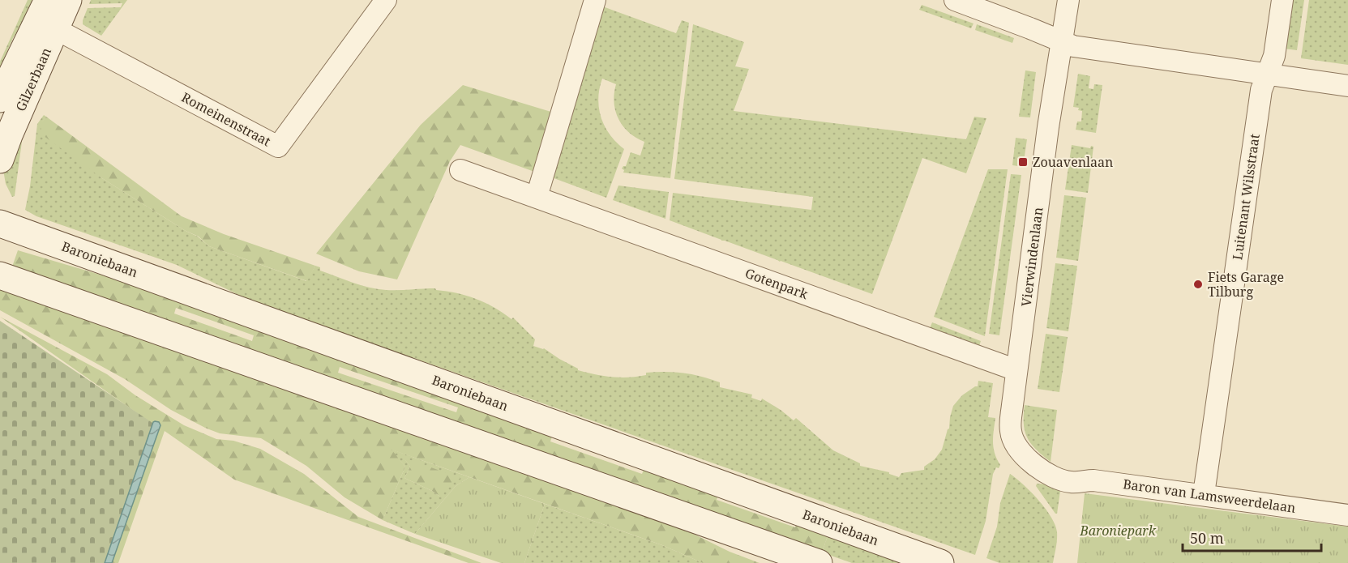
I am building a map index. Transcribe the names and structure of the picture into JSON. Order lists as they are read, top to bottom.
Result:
{
  "streets": {
    "main road": ["Gilzerbaan", "Baroniebaan"],
    "street": [
      "Romeinenstraat",
      "Luitenant Wilsstraat",
      "Vierwindenlaan",
      "Gotenpark",
      "Baron van Lamsweerdelaan"
    ]
  },
  "crossings": [
    ["Gilzerbaan", "Romeinenstraat"],
    ["Luitenant Wilsstraat", "Baron van Lamsweerdelaan"],
    ["Vierwindenlaan", "Gotenpark"],
    ["Vierwindenlaan", "Baron van Lamsweerdelaan"]
  ],
  "parks": ["Baroniepark"],
  "places": {
    "transit": ["Zouavenlaan"],
    "other": ["Fiets Garage Tilburg"]
  },
  "scale_bar": "50 m"
}
